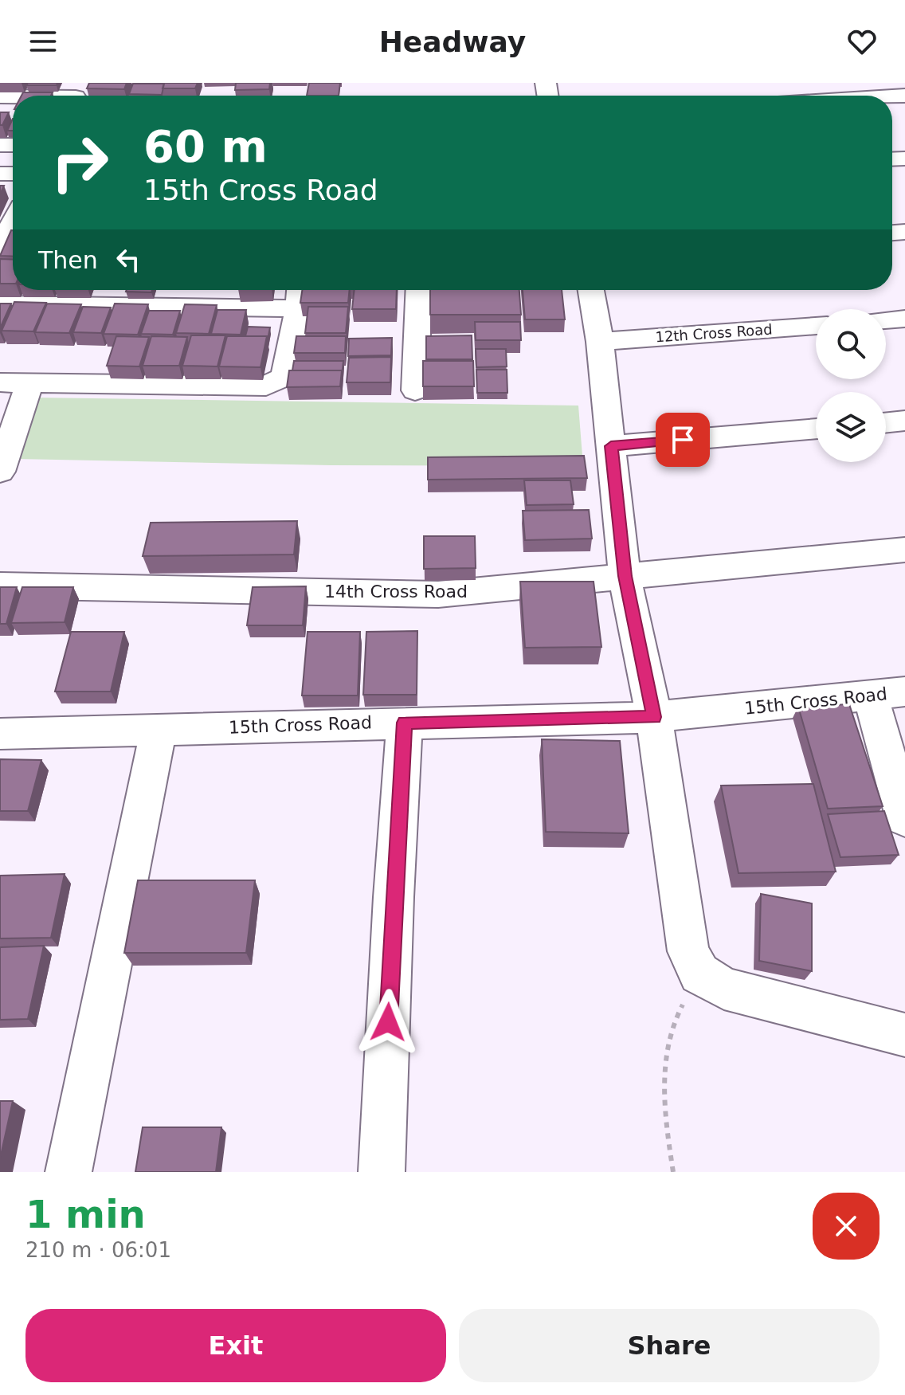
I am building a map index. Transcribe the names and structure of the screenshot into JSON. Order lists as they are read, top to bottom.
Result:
{
  "streets": {
    "street": ["12th Cross Road", "14th Cross Road", "15th Cross Road"]
  },
  "page": {
    "header": "Headway",
    "turn": ["60 m", "15th Cross Road"],
    "then": "Then",
    "heading": ["1 min", "210 m · 06:01"],
    "buttons": ["Exit", "Share"]
  }
}
